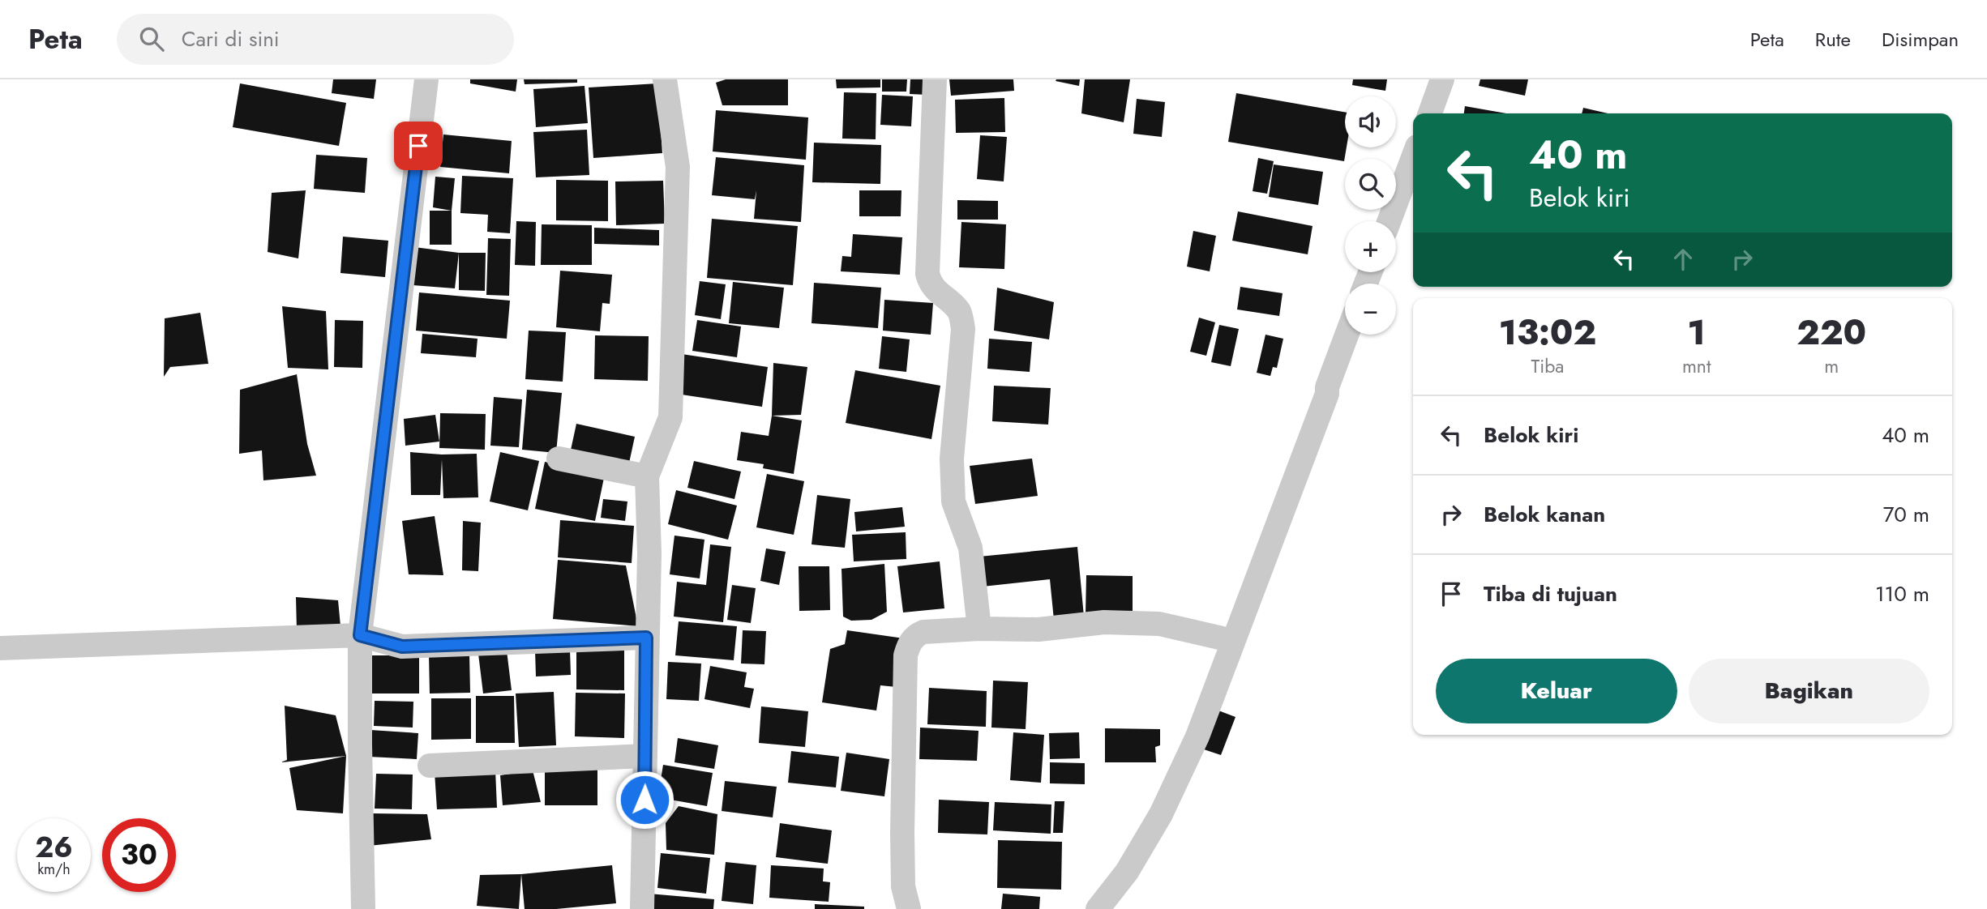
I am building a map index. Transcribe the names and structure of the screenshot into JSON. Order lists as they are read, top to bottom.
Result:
{
  "page": {
    "header": "Peta",
    "search": "Cari di sini",
    "nav": ["Peta", "Rute", "Disimpan"],
    "map_buttons": ["+", "−"],
    "turn": ["40 m", "Belok kiri"],
    "eta": [
      "13:02",
      "Tiba",
      "1",
      "mnt",
      "220",
      "m"
    ],
    "list": [
      {
        "name": "Belok kiri",
        "value": "40 m"
      },
      {
        "name": "Belok kanan",
        "value": "70 m"
      },
      {
        "name": "Tiba di tujuan",
        "value": "110 m"
      }
    ],
    "buttons": ["Keluar", "Bagikan"],
    "speed": "26 km/h",
    "limit": "30"
  }
}
